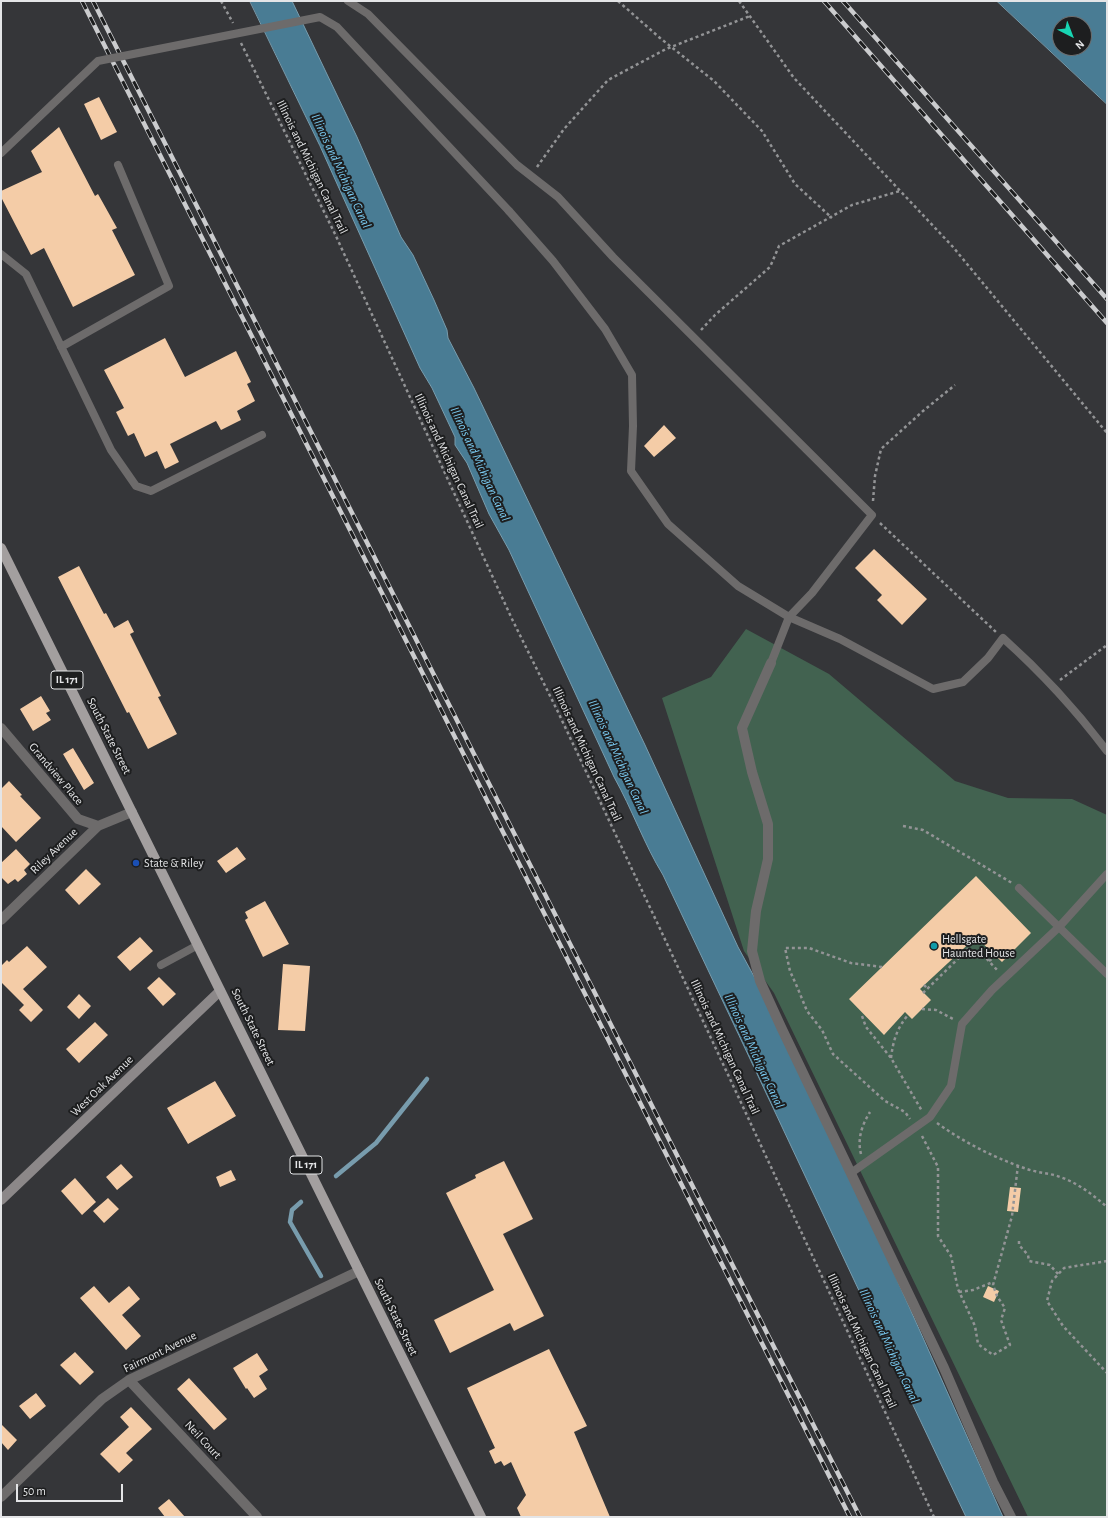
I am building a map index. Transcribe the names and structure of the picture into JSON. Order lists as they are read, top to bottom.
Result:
{
  "streets": {
    "main road": ["IL 171", "South State Street"],
    "street": [
      "Grandview Place",
      "Riley Avenue",
      "West Oak Avenue",
      "Fairmont Avenue",
      "Neil Court"
    ],
    "path": ["Illinois and Michigan Canal Trail"]
  },
  "crossings": [
    ["South State Street", "Riley Avenue"],
    ["South State Street", "West Oak Avenue"],
    ["South State Street", "Fairmont Avenue"],
    ["Grandview Place", "Riley Avenue"],
    ["Fairmont Avenue", "Neil Court"]
  ],
  "water": ["Illinois and Michigan Canal"],
  "places": ["State & Riley", "Hellsgate Haunted House"],
  "scale_bar": "50 m",
  "north": "bottom right"
}
